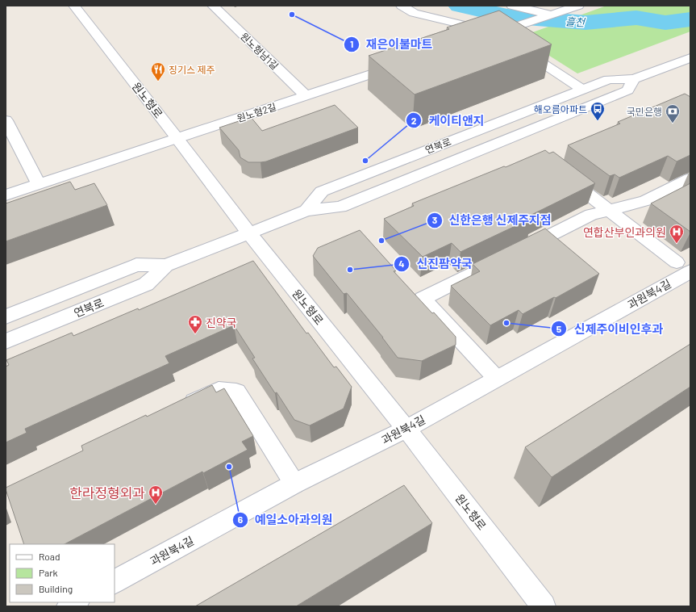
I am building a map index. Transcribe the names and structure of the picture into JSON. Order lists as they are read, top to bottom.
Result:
{
  "streets": {
    "street": [
      "원노형남1길",
      "원노형로",
      "원노형2길",
      "연북로",
      "과원북4길"
    ]
  },
  "crossings": [
    ["원노형남1길", "원노형2길"],
    ["원노형로", "원노형2길"],
    ["원노형로", "연북로"],
    ["원노형로", "과원북4길"]
  ],
  "water": ["흘천"],
  "places": {
    "other": [
      "재은이불마트",
      "케이티앤지",
      "신한은행 신제주지점",
      "신진팜약국",
      "신제주이비인후과",
      "예일소아과의원"
    ],
    "restaurant": ["징기스 제주"],
    "bus stop": ["해오름아파트"],
    "bank": ["국민은행"],
    "hospital": ["연합산부인과의원", "한라정형외과"],
    "pharmacy": ["진약국"]
  },
  "legend": ["Road", "Park", "Building"]
}
